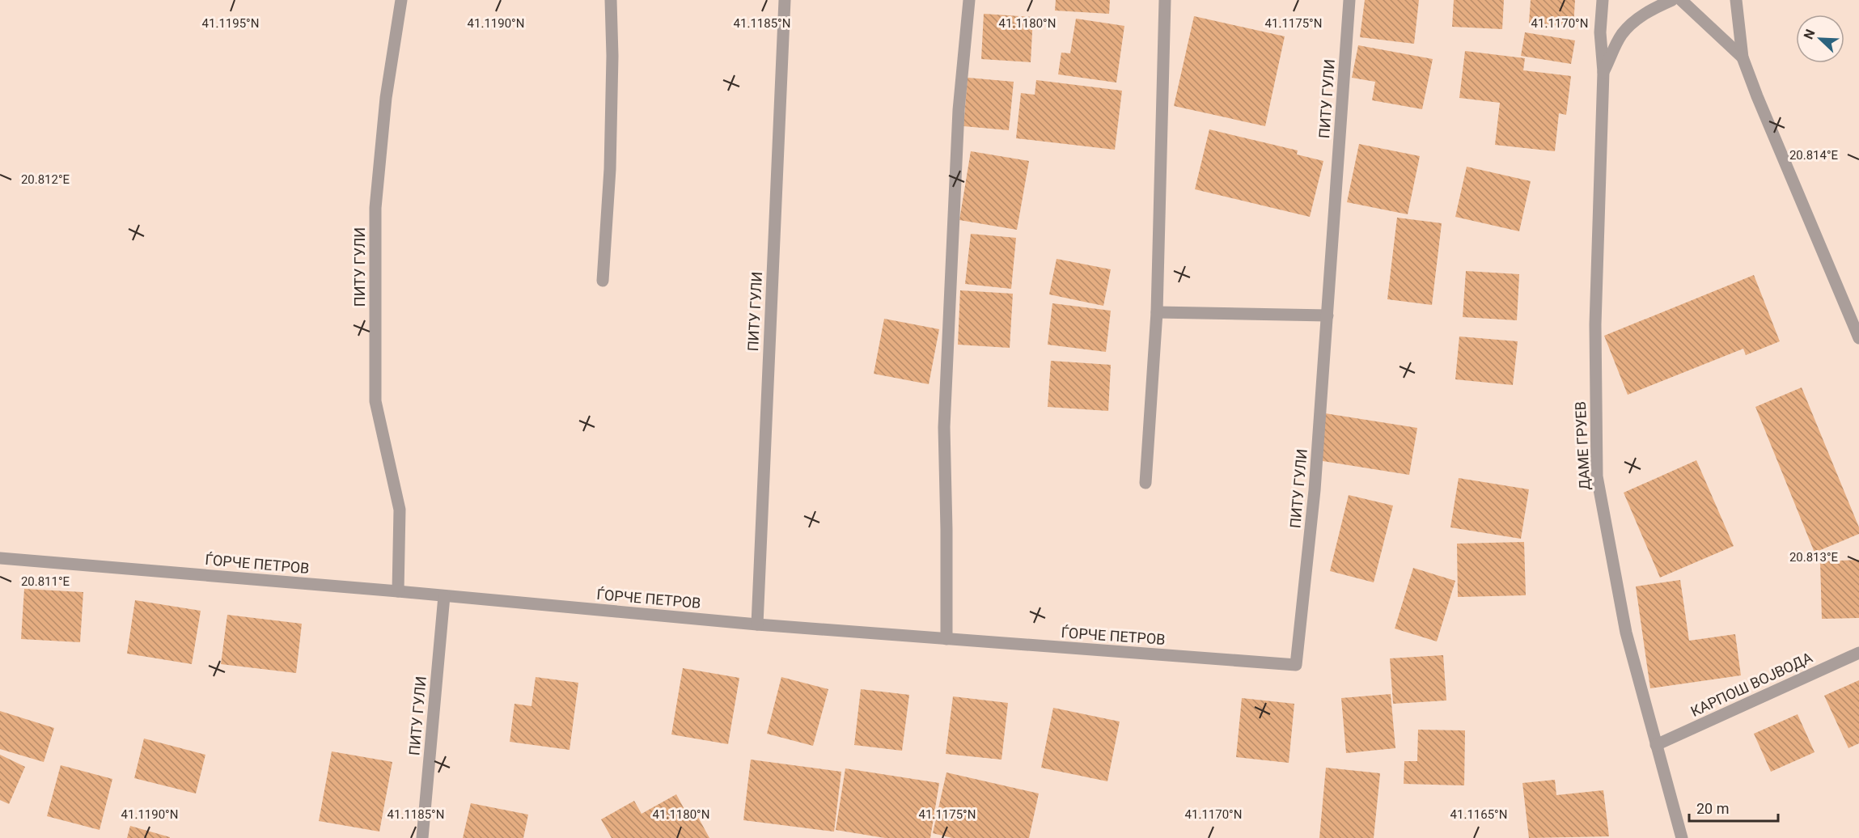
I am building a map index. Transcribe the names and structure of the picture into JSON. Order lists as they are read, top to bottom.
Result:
{
  "streets": {
    "street": [
      "ПИТУ ГУЛИ",
      "ДАМЕ ГРУЕВ",
      "ЃОРЧЕ ПЕТРОВ",
      "КАРПОШ ВОЈВОДА"
    ]
  },
  "crossings": [
    ["ПИТУ ГУЛИ", "ЃОРЧЕ ПЕТРОВ"],
    ["ДАМЕ ГРУЕВ", "КАРПОШ ВОЈВОДА"]
  ],
  "scale_bar": "20 m",
  "north": "top left",
  "coordinates": [
    "41.1195°N",
    "41.1190°N",
    "41.1185°N",
    "41.1170°N",
    "41.1180°N",
    "41.1175°N",
    "20.814°E",
    "20.812°E",
    "20.813°E",
    "20.811°E",
    "41.1165°N"
  ]
}
